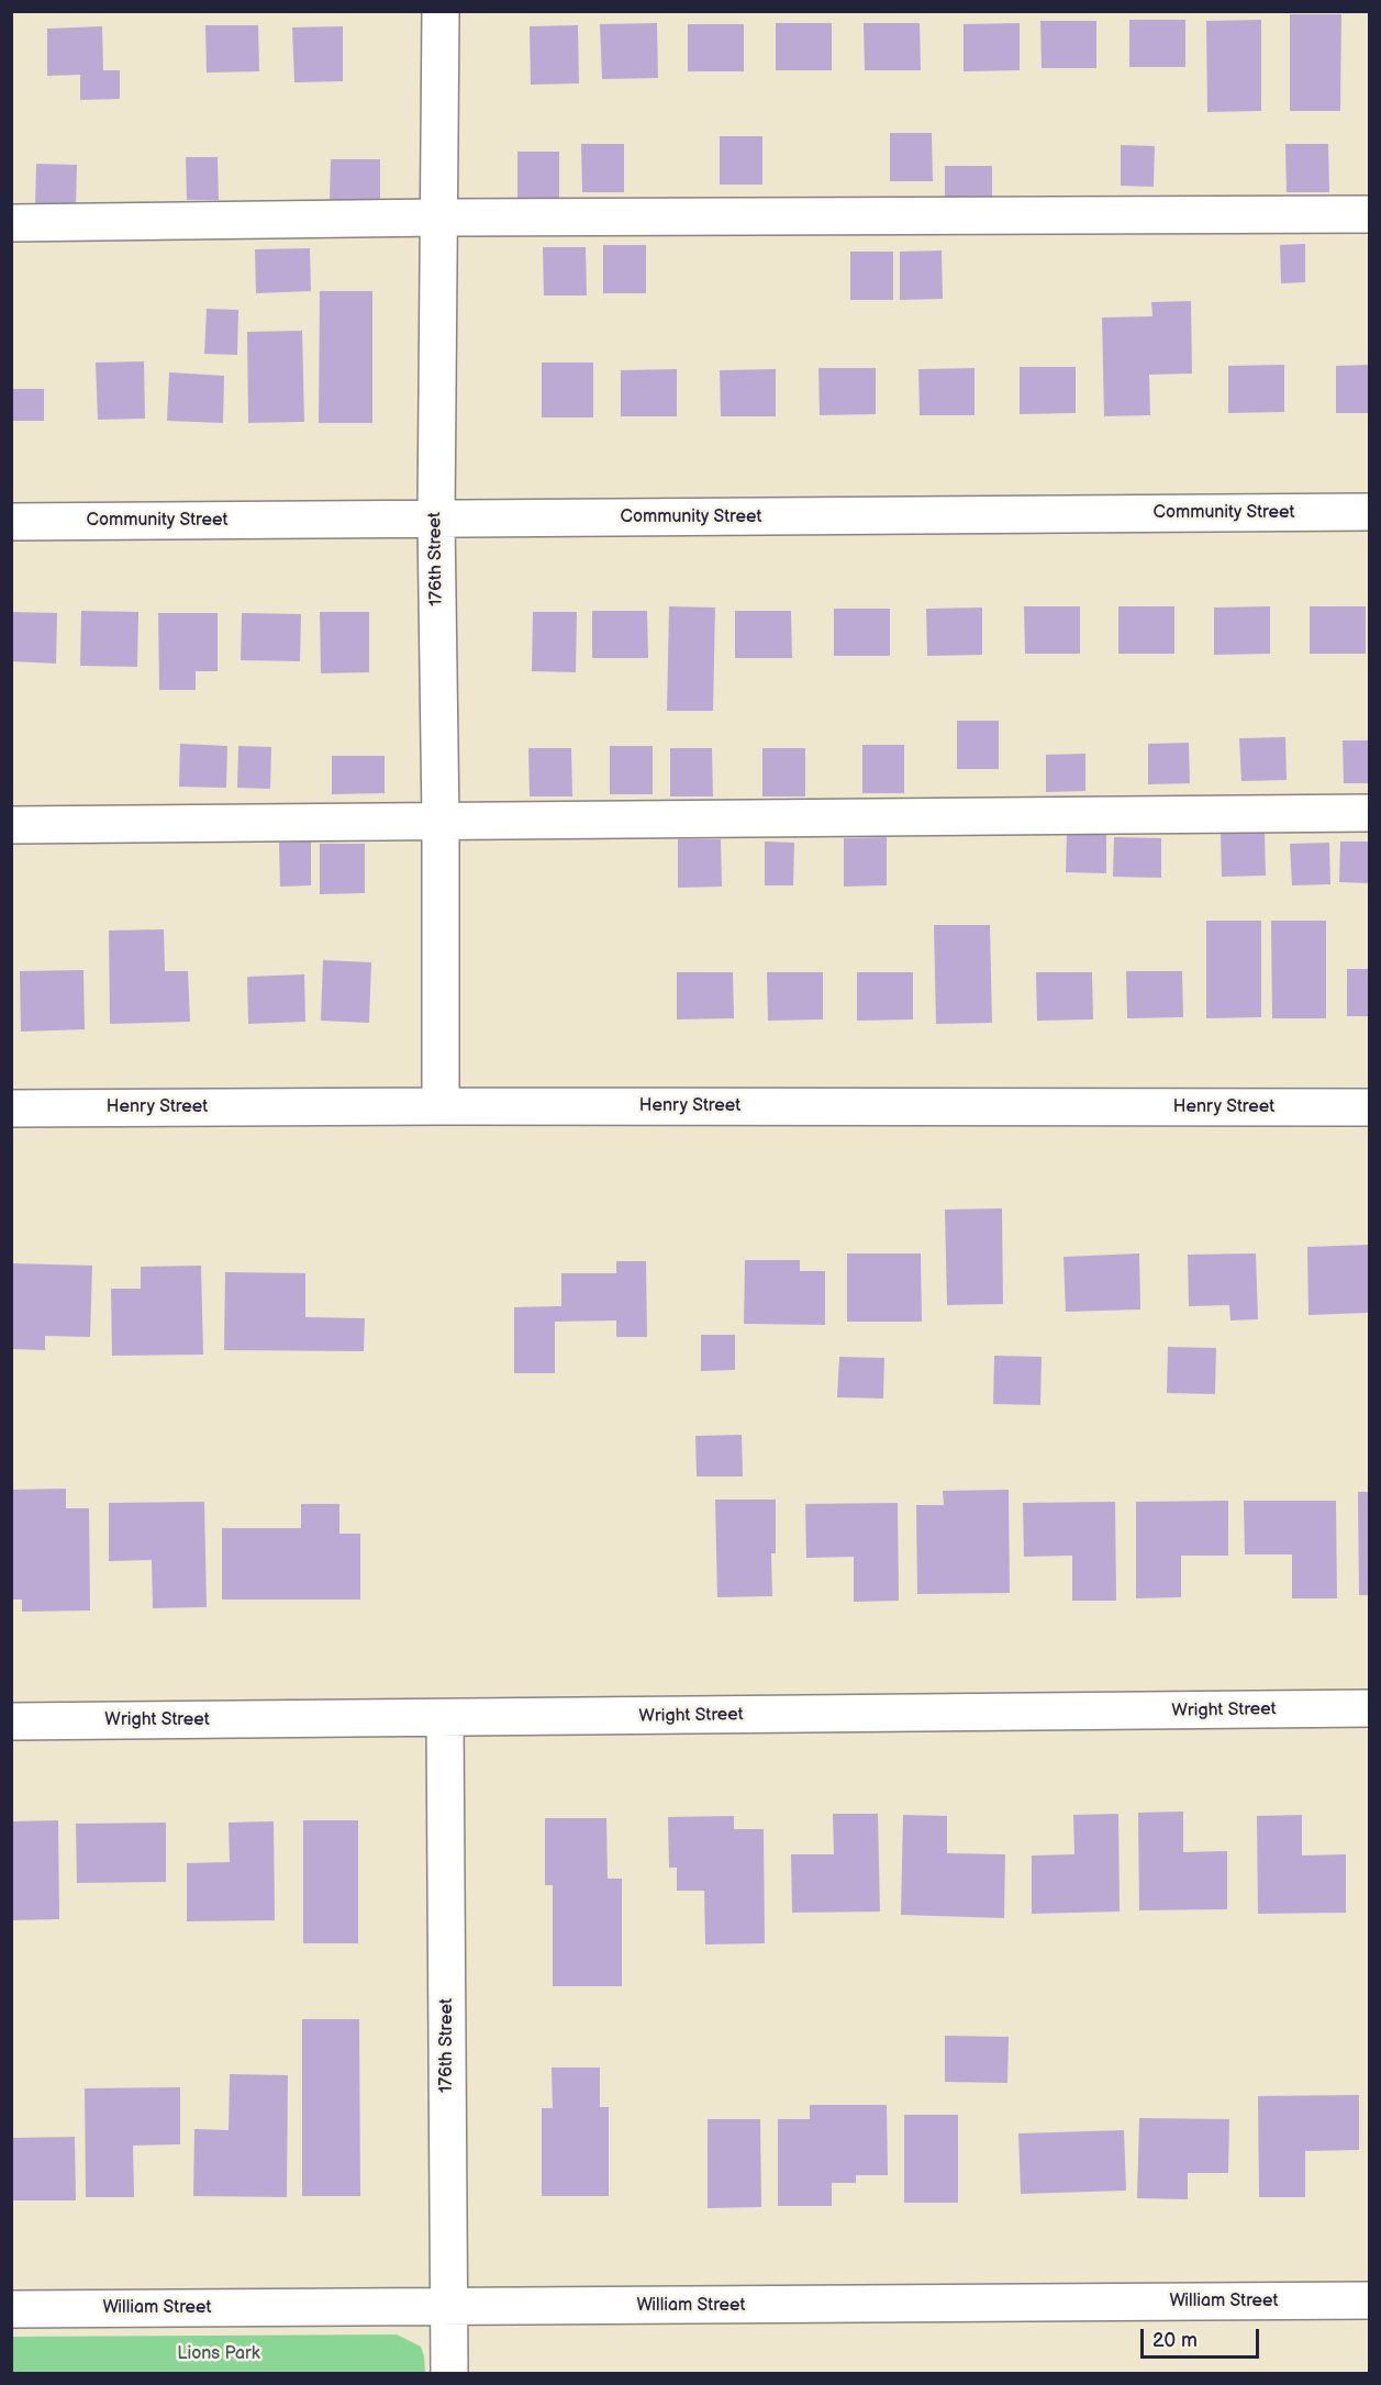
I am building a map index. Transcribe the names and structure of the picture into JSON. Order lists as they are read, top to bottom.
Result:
{
  "streets": {
    "street": [
      "Community Street",
      "176th Street",
      "Henry Street",
      "Wright Street",
      "William Street"
    ]
  },
  "crossings": [
    ["Community Street", "176th Street"],
    ["176th Street", "Henry Street"],
    ["176th Street", "Wright Street"],
    ["176th Street", "William Street"]
  ],
  "parks": ["Lions Park"],
  "scale_bar": "20 m"
}
